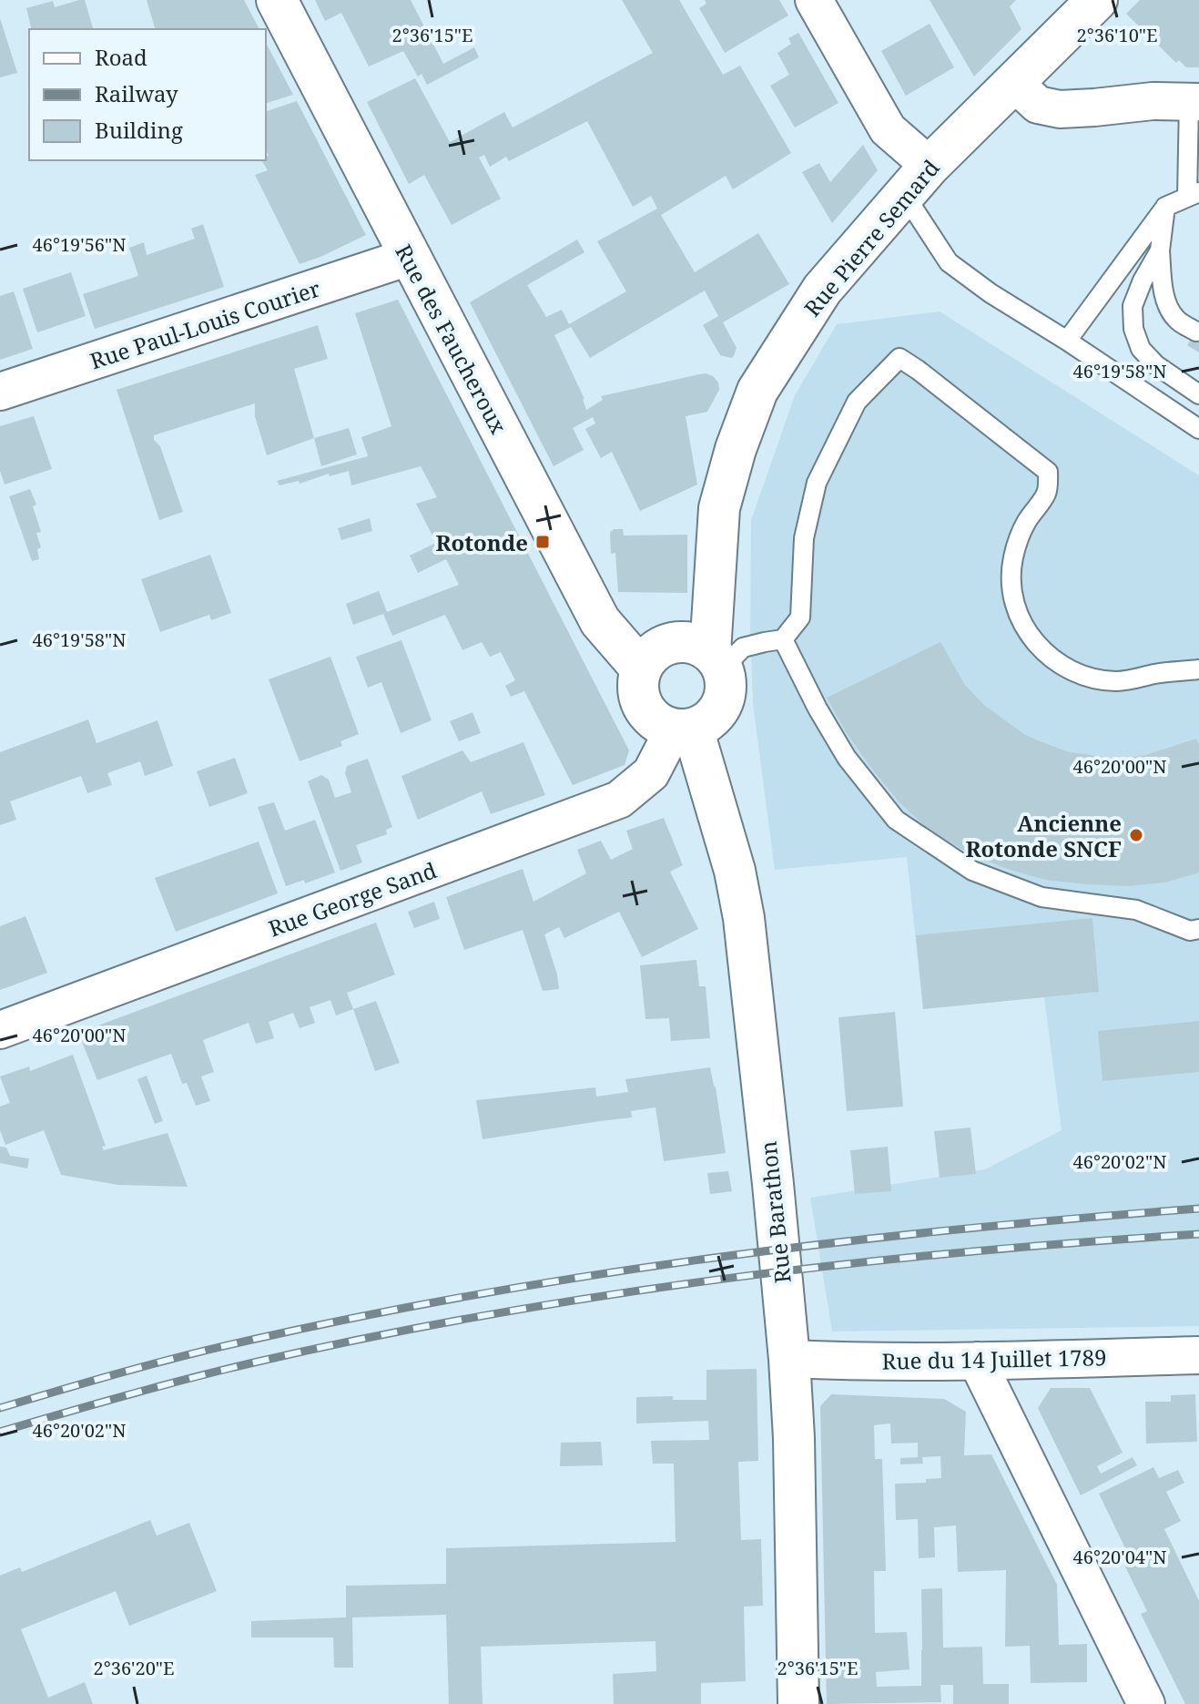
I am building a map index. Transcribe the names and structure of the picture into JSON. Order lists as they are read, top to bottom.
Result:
{
  "streets": {
    "main road": ["Rue Pierre Semard", "Rue des Faucheroux", "Rue Barathon"],
    "street": ["Rue Paul-Louis Courier", "Rue George Sand", "Rue du 14 Juillet 1789"]
  },
  "crossings": [
    ["Rue Pierre Semard", "Rue des Faucheroux"],
    ["Rue Pierre Semard", "Rue George Sand"],
    ["Rue Pierre Semard", "Rue Barathon"],
    ["Rue Paul-Louis Courier", "Rue des Faucheroux"],
    ["Rue des Faucheroux", "Rue George Sand"],
    ["Rue des Faucheroux", "Rue Barathon"],
    ["Rue George Sand", "Rue Barathon"],
    ["Rue Barathon", "Rue du 14 Juillet 1789"]
  ],
  "places": {
    "transit": ["Rotonde"],
    "other": ["Ancienne Rotonde SNCF"]
  },
  "legend": ["Road", "Railway", "Building"],
  "coordinates": [
    "2°36'15\"E",
    "2°36'10\"E",
    "46°19'56\"N",
    "46°19'58\"N",
    "46°20'00\"N",
    "46°20'02\"N",
    "46°20'04\"N",
    "2°36'20\"E"
  ]
}
